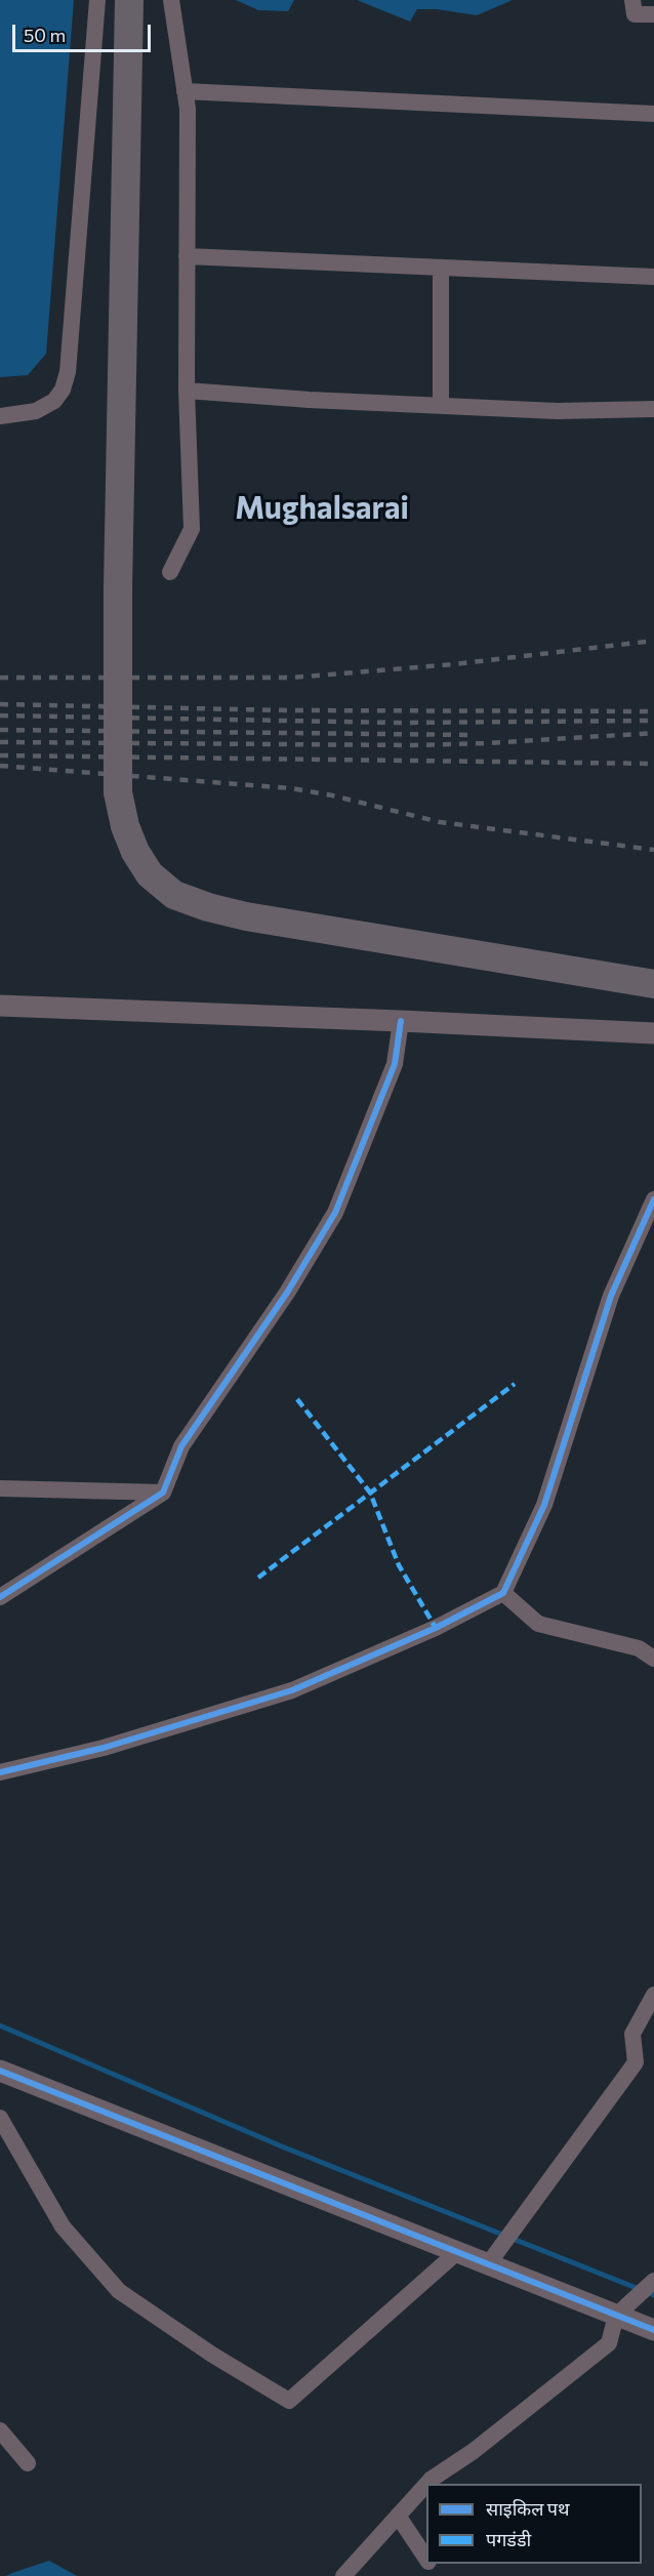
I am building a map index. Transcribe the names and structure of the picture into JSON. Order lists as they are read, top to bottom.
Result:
{
  "districts": ["Mughalsarai"],
  "legend": ["साइकिल पथ", "पगडंडी"],
  "scale_bar": "50 m"
}
